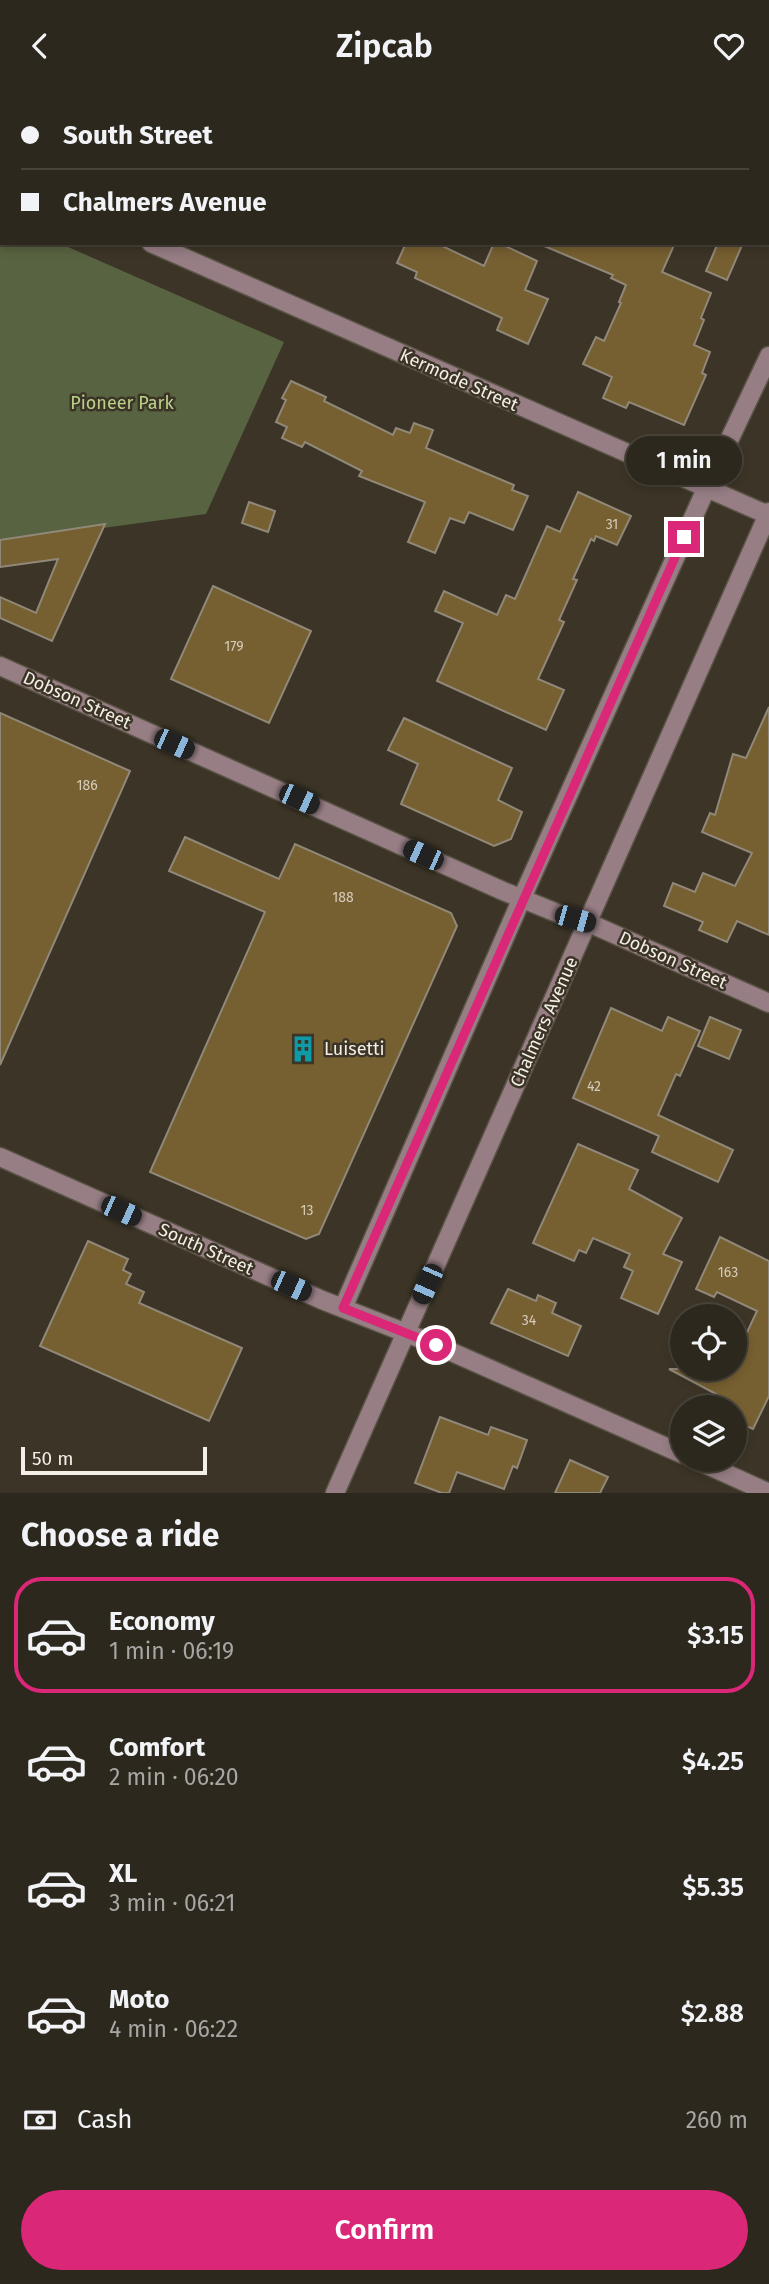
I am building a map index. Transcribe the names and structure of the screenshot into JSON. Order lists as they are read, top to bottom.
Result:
{
  "streets": {
    "street": [
      "Kermode Street",
      "Dobson Street",
      "Chalmers Avenue",
      "South Street"
    ]
  },
  "crossings": [
    ["Kermode Street", "Chalmers Avenue"],
    ["Dobson Street", "Chalmers Avenue"],
    ["Chalmers Avenue", "South Street"]
  ],
  "parks": ["Pioneer Park"],
  "places": {
    "building": ["Luisetti"]
  },
  "house_numbers": [
    "31",
    "179",
    "186",
    "188",
    "42",
    "13",
    "163",
    "34"
  ],
  "scale_bar": "50 m",
  "page": {
    "header": "Zipcab",
    "banner": ["South Street", "Chalmers Avenue"],
    "bubble": "1 min",
    "scale": "50 m",
    "heading": "Choose a ride",
    "list": [
      {
        "name": "Economy",
        "note": "1 min · 06:19",
        "value": "$3.15"
      },
      {
        "name": "Comfort",
        "note": "2 min · 06:20",
        "value": "$4.25"
      },
      {
        "name": "XL",
        "note": "3 min · 06:21",
        "value": "$5.35"
      },
      {
        "name": "Moto",
        "note": "4 min · 06:22",
        "value": "$2.88"
      }
    ],
    "pay": ["Cash", "260 m"],
    "buttons": "Confirm"
  }
}
